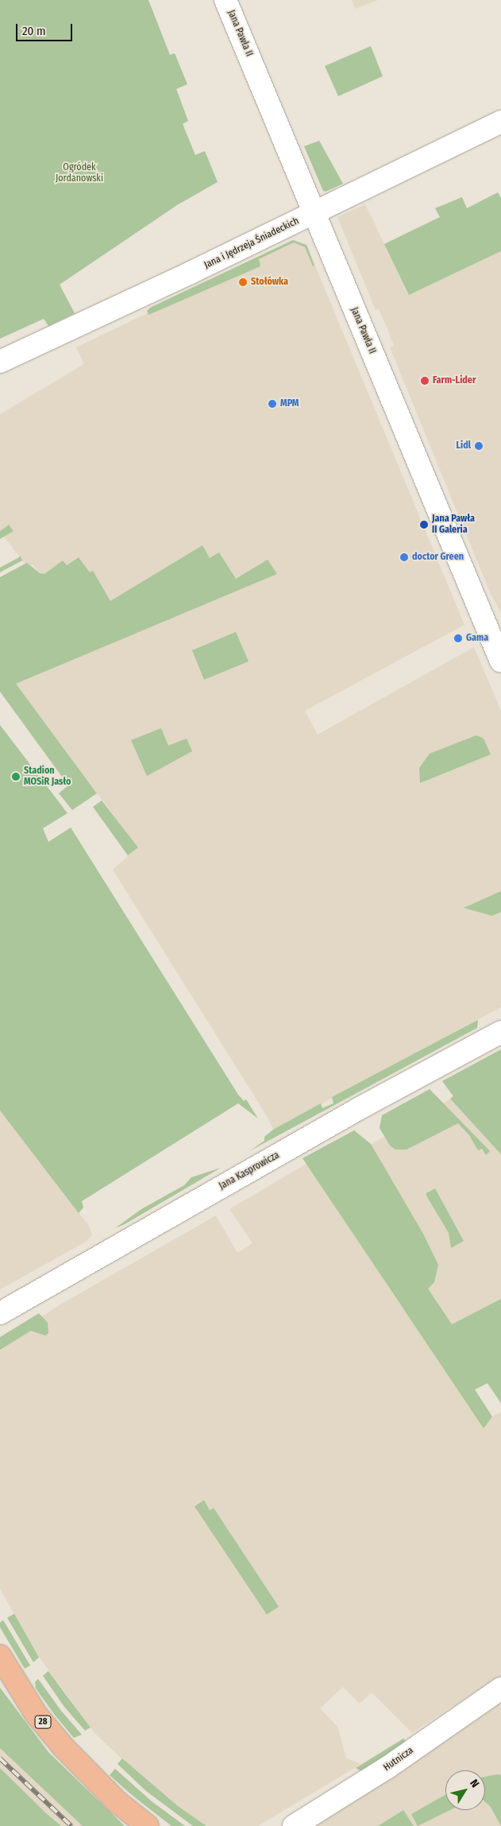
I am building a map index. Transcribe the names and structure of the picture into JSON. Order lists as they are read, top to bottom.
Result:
{
  "streets": {
    "main road": ["28"],
    "street": [
      "Jana Pawła II",
      "Jana i Jędrzeja Śniadeckich",
      "Jana Kasprowicza",
      "Hutnicza"
    ]
  },
  "crossings": [
    ["Jana Pawła II", "Jana i Jędrzeja Śniadeckich"]
  ],
  "parks": ["Ogródek Jordanowski"],
  "places": [
    "Stołówka",
    "Farm-Lider",
    "MPM",
    "Lidl",
    "Jana Pawła II Galeria",
    "doctor Green",
    "Gama",
    "Stadion MOSiR Jasło"
  ],
  "scale_bar": "20 m",
  "north": "top right"
}
